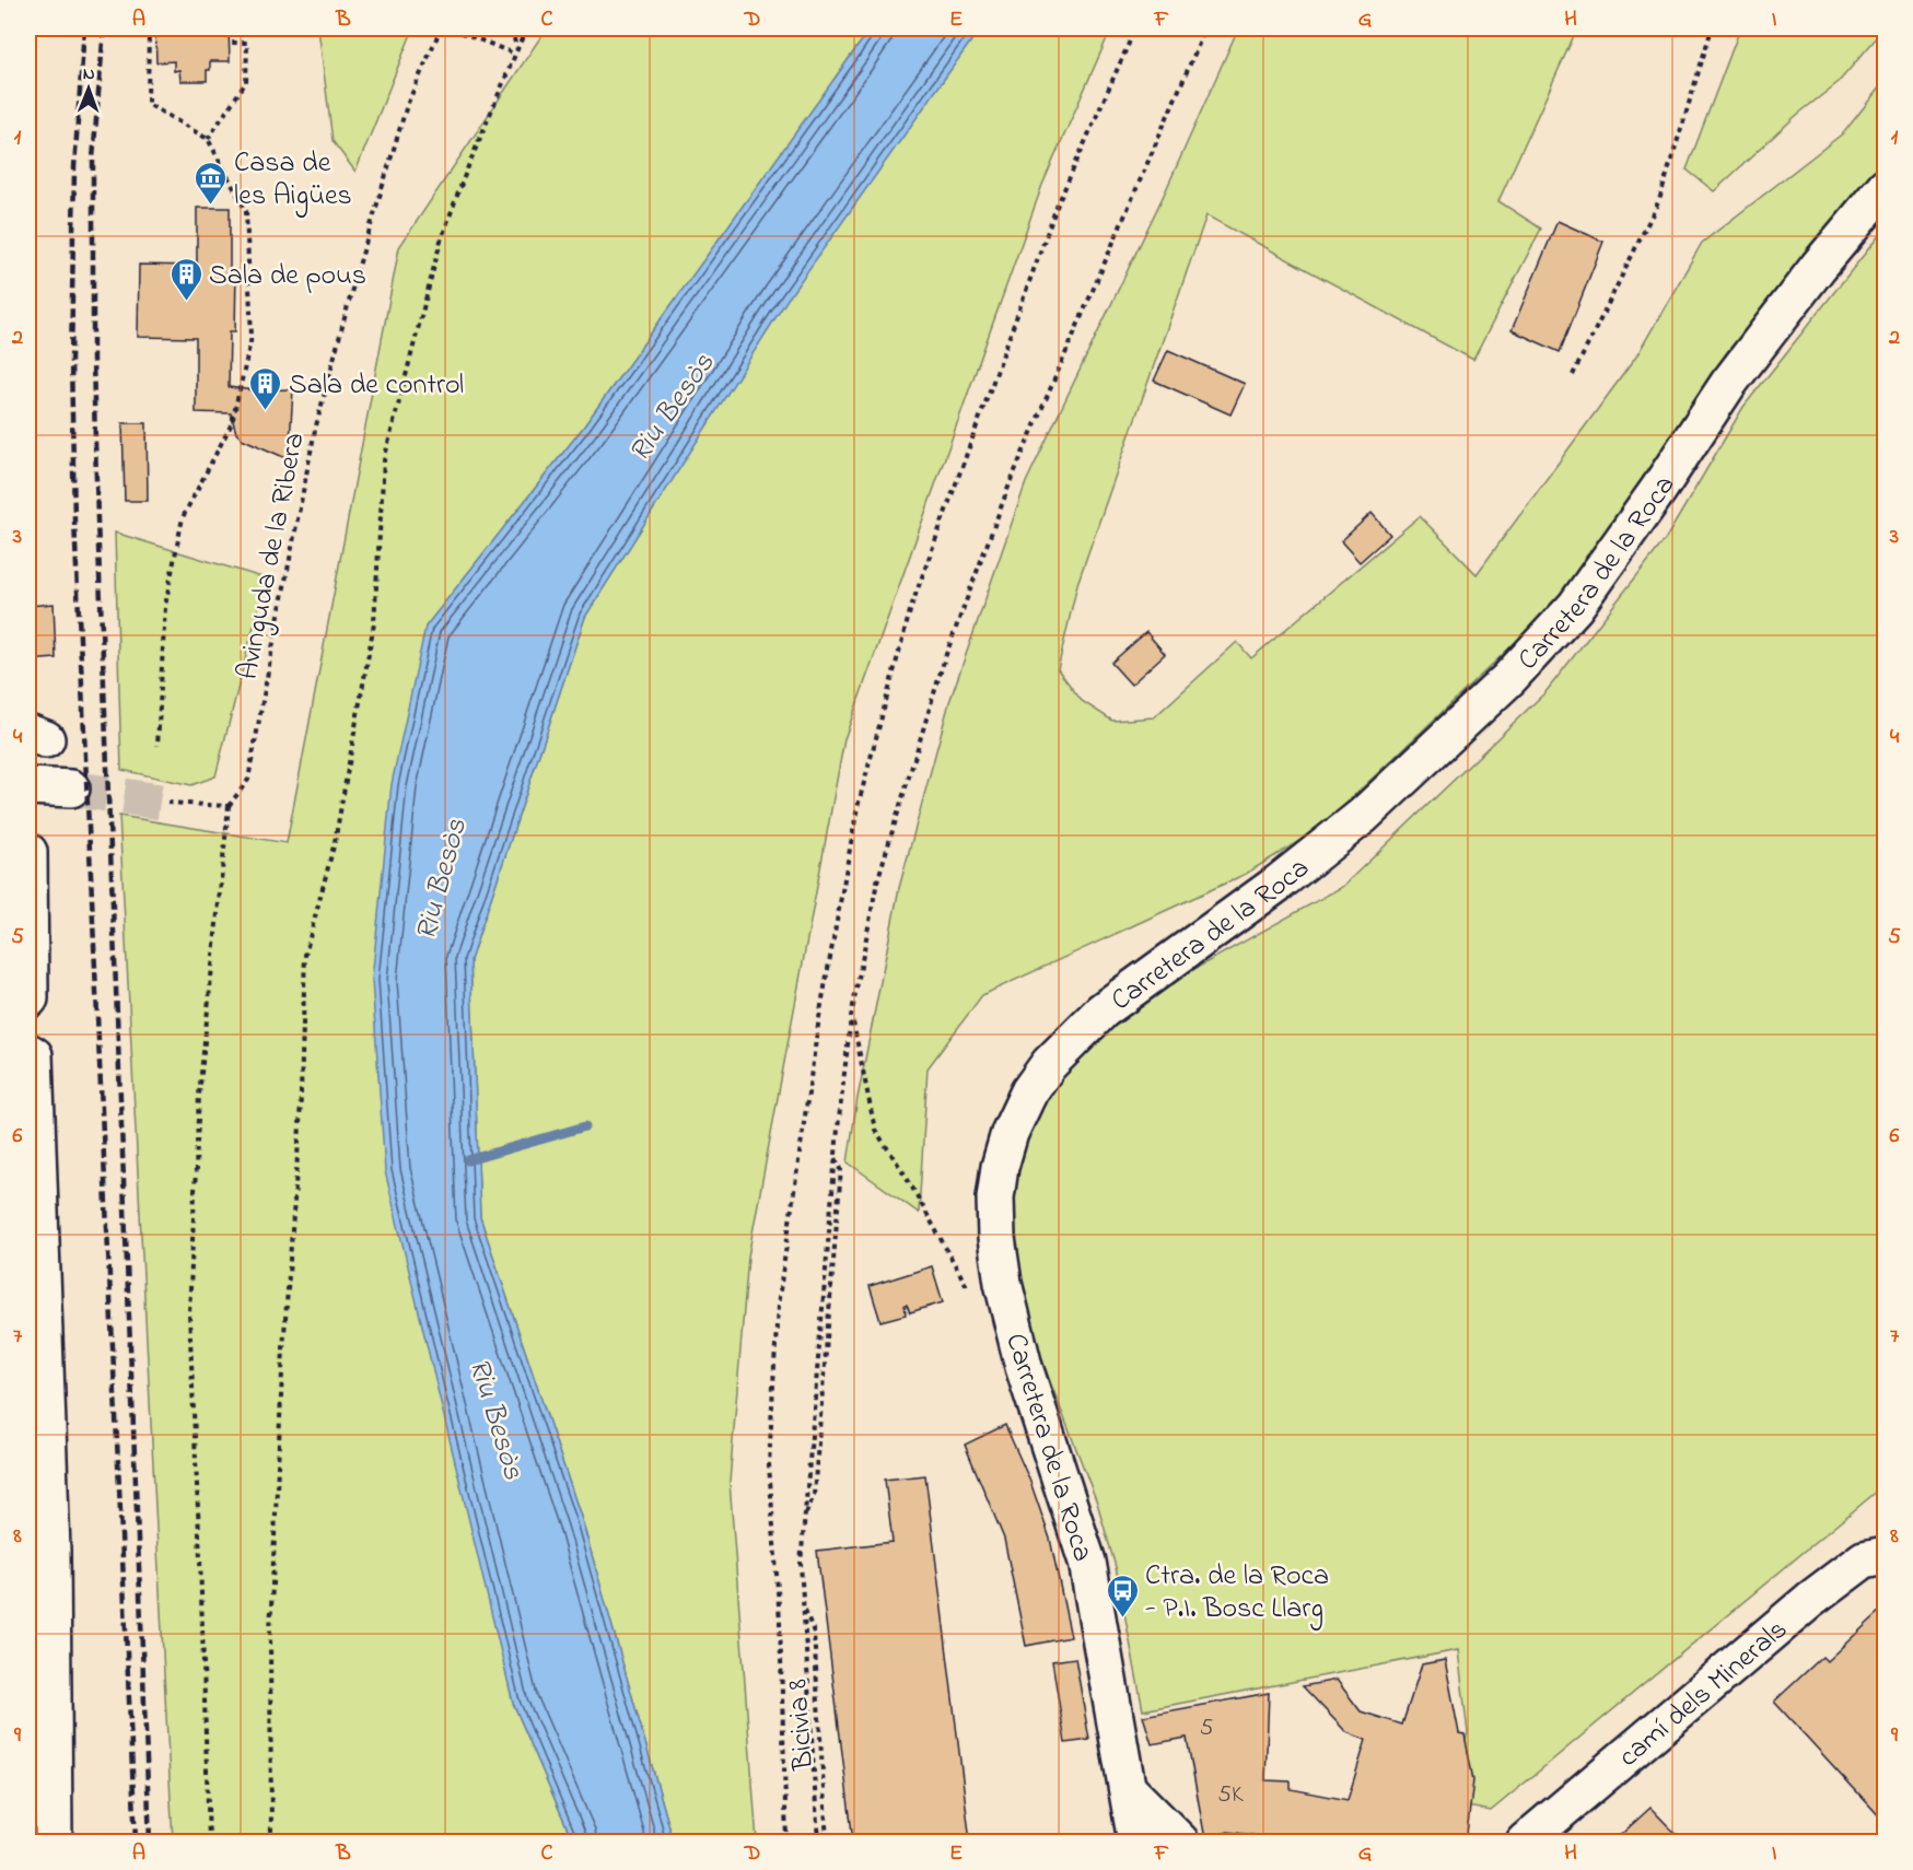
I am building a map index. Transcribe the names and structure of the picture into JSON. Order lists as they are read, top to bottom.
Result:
{
  "streets": {
    "street": ["Carretera de la Roca", "camí dels Minerals"],
    "path": ["Avinguda de la Ribera", "Bicivia 8"]
  },
  "water": ["Riu Besòs"],
  "places": {
    "museum": ["Casa de les Aigües"],
    "building": ["Sala de pous", "Sala de control"],
    "bus stop": ["Ctra. de la Roca - P.I. Bosc Llarg"]
  },
  "house_numbers": ["5", "5K"],
  "north": "top",
  "grid": {
    "columns": [
      "A",
      "B",
      "C",
      "D",
      "E",
      "F",
      "G",
      "H",
      "I"
    ],
    "rows": [
      "1",
      "2",
      "3",
      "4",
      "5",
      "6",
      "7",
      "8",
      "9"
    ]
  }
}
